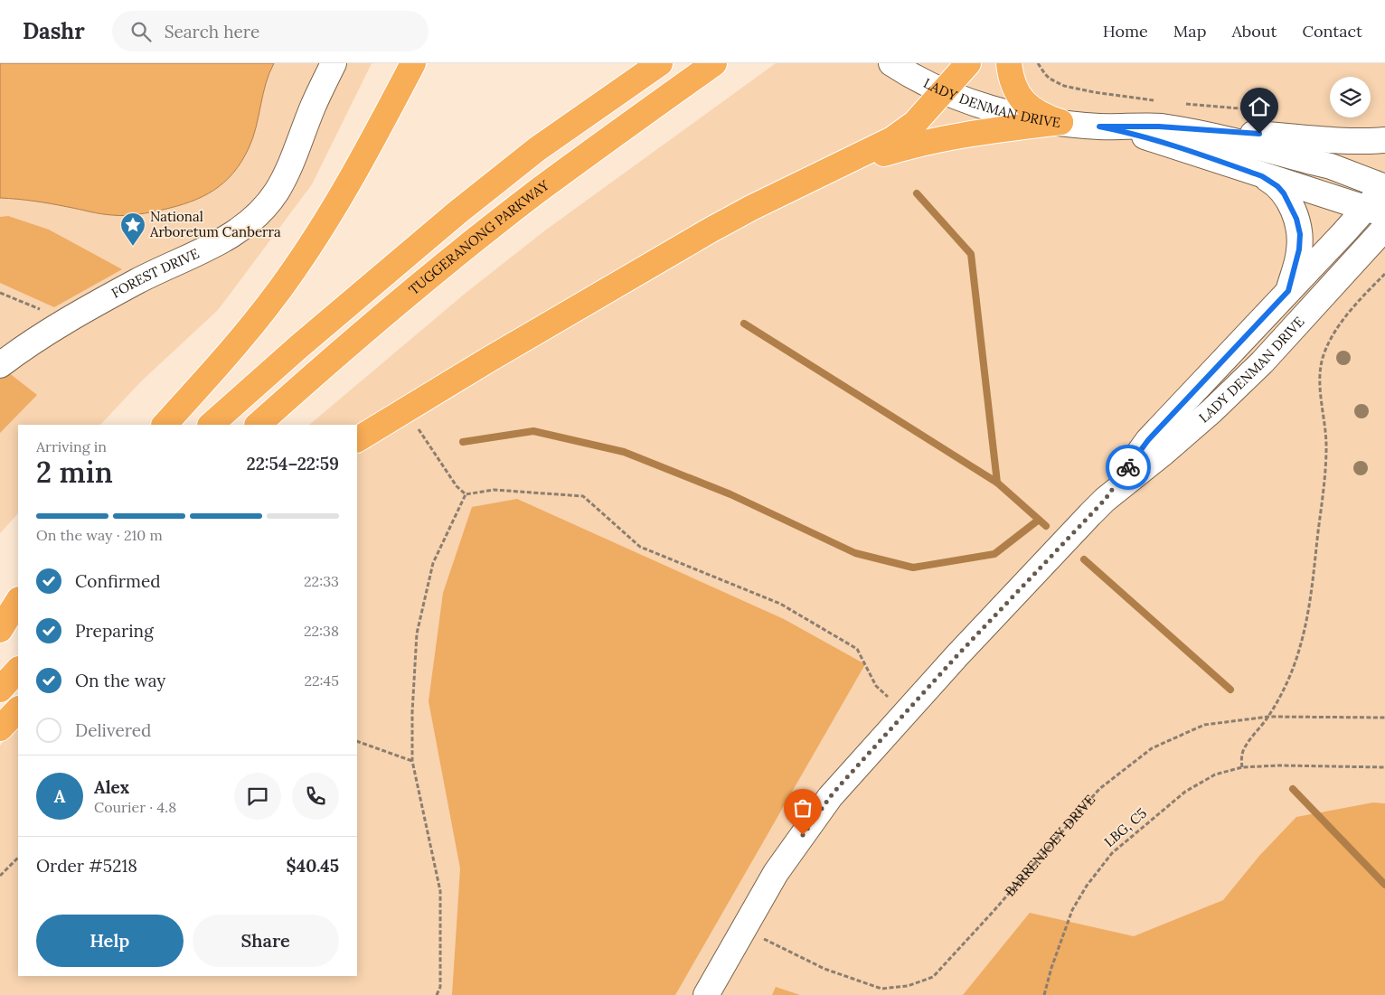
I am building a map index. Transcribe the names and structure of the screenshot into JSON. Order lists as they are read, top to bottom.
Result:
{
  "streets": {
    "highway": ["TUGGERANONG PARKWAY"],
    "street": ["LADY DENMAN DRIVE", "FOREST DRIVE"],
    "path": ["LBG, C5", "BARRENJOEY DRIVE"]
  },
  "crossings": [
    ["LADY DENMAN DRIVE", "BARRENJOEY DRIVE"]
  ],
  "places": {
    "place": ["National Arboretum Canberra"]
  },
  "page": {
    "header": "Dashr",
    "search": "Search here",
    "nav": [
      "Home",
      "Map",
      "About",
      "Contact"
    ],
    "heading": ["2 min", "Arriving in", "22:54–22:59"],
    "panel": [
      "Alex",
      "Courier · 4.8",
      "Order #5218",
      "$40.45"
    ],
    "bar": "On the way · 210 m",
    "list": [
      ["Confirmed", "22:33"],
      ["Preparing", "22:38"],
      ["On the way", "22:45"],
      "Delivered"
    ],
    "round": "A",
    "buttons": ["Help", "Share"]
  }
}
